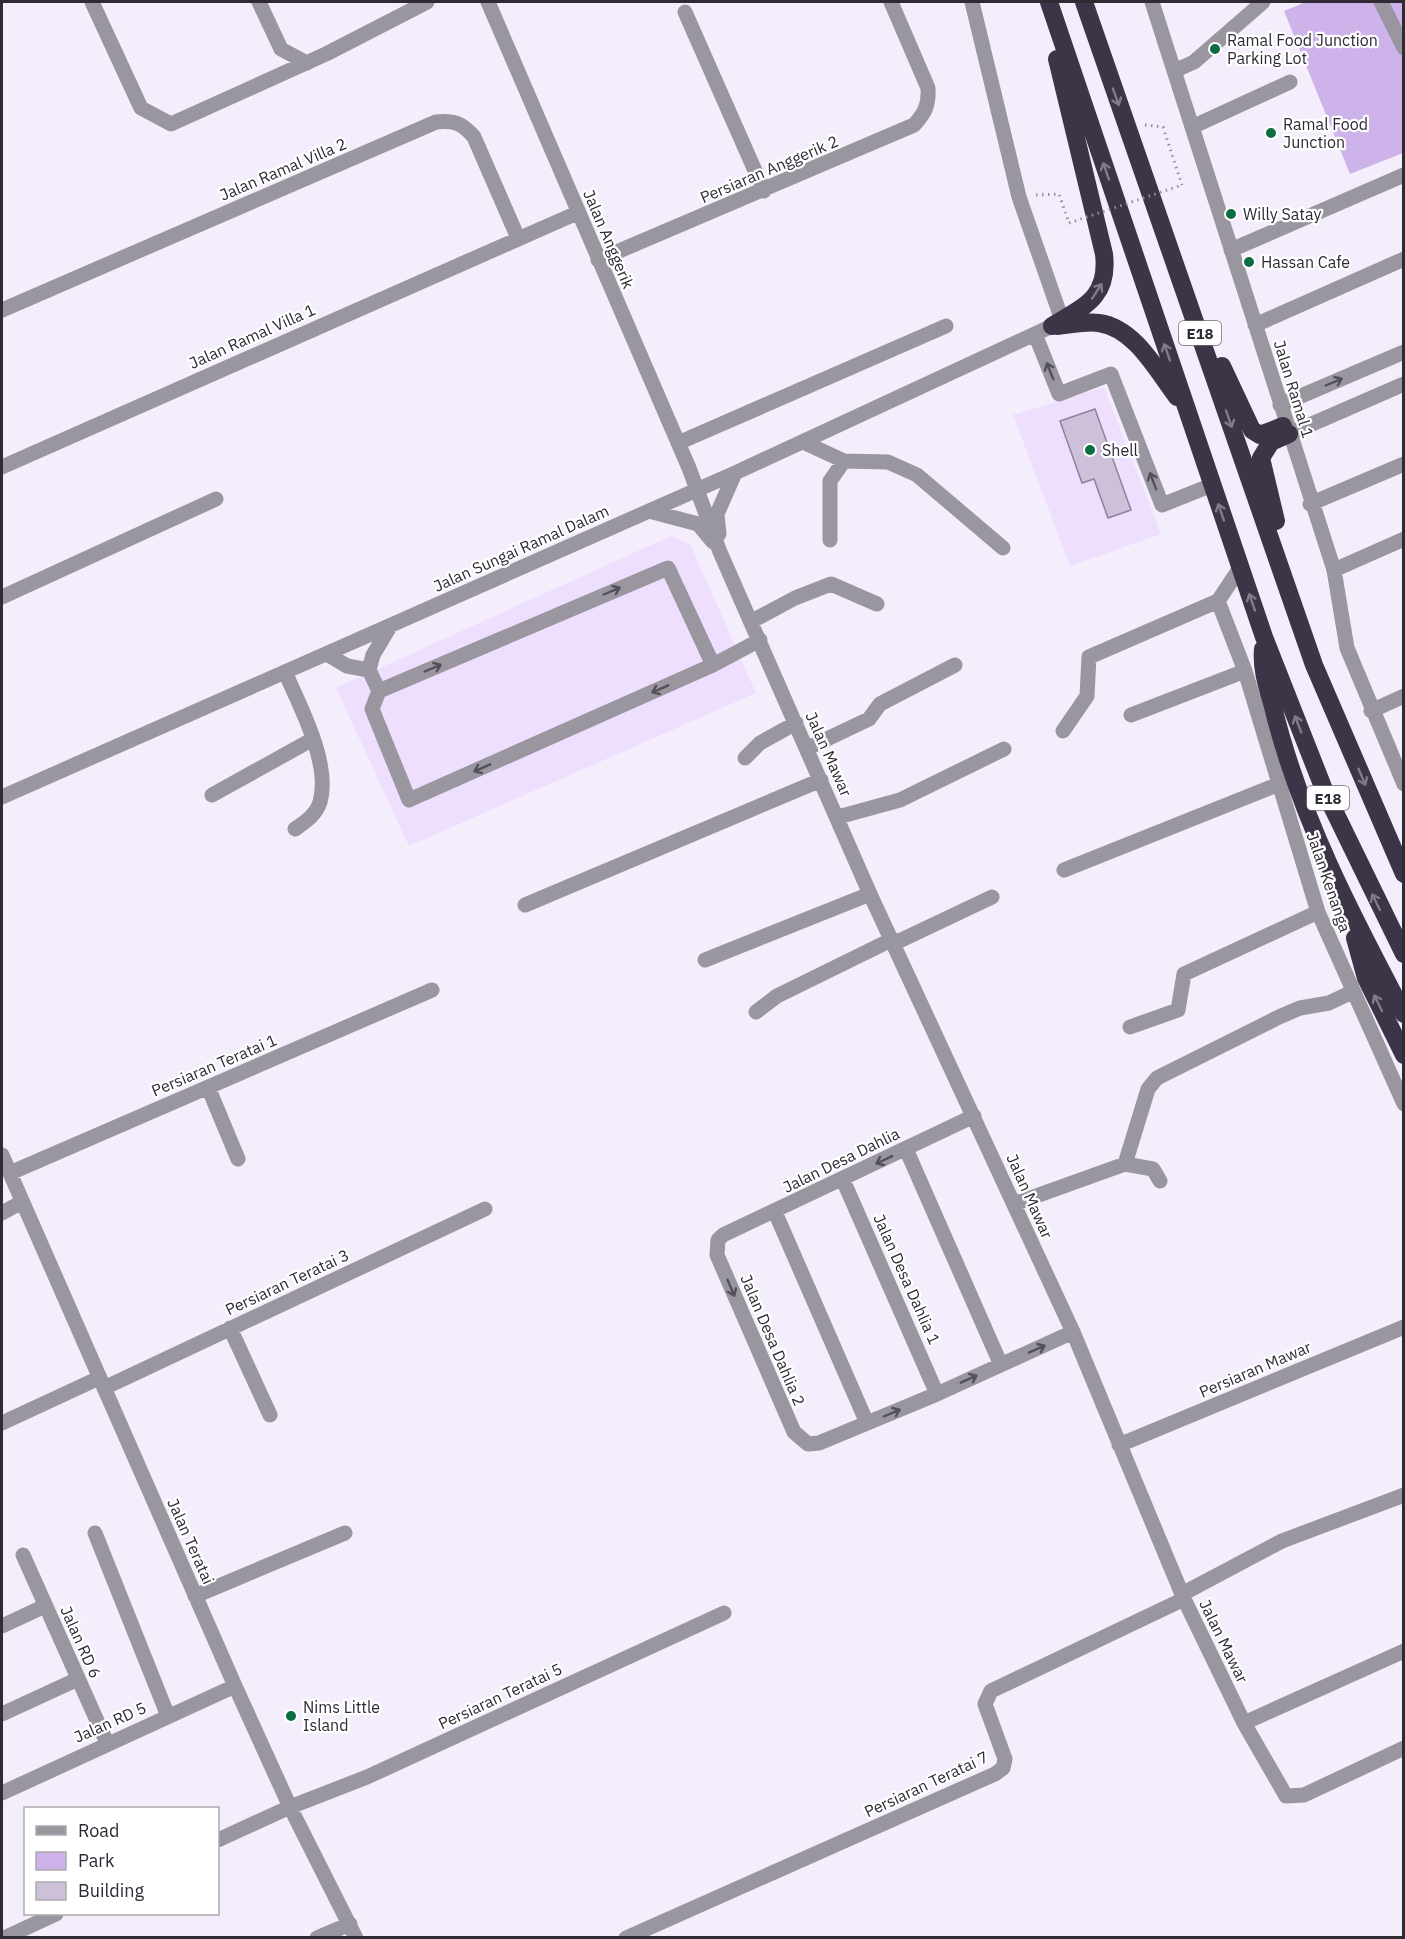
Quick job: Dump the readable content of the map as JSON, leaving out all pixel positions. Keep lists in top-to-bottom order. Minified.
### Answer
{"streets":{"highway":["E18"],"street":["Jalan Ramal Villa 2","Persiaran Anggerik 2","Jalan Anggerik","Jalan Ramal Villa 1","Jalan Ramal 1","Jalan Sungai Ramal Dalam","Jalan Mawar","Jalan Kenanga","Persiaran Teratai 1","Jalan Desa Dahlia","Jalan Desa Dahlia 1","Persiaran Teratai 3","Jalan Desa Dahlia 2","Persiaran Mawar","Jalan Teratai","Jalan RD 6","Persiaran Teratai 5","Jalan RD 5","Persiaran Teratai 7"]},"crossings":[["Jalan Ramal Villa 2","Jalan Ramal Villa 1"],["Persiaran Anggerik 2","Jalan Anggerik"],["Jalan Anggerik","Jalan Ramal Villa 1"],["Jalan Anggerik","Jalan Sungai Ramal Dalam"],["Jalan Anggerik","Jalan Mawar"],["Jalan Sungai Ramal Dalam","Jalan Mawar"],["Jalan Mawar","Jalan Desa Dahlia"],["Jalan Mawar","Persiaran Mawar"],["Jalan Mawar","Persiaran Teratai 7"],["Persiaran Teratai 1","Jalan Teratai"],["Jalan Desa Dahlia","Jalan Desa Dahlia 1"],["Jalan Desa Dahlia","Jalan Desa Dahlia 2"],["Persiaran Teratai 3","Jalan Teratai"],["Jalan Teratai","Persiaran Teratai 5"],["Jalan Teratai","Jalan RD 5"],["Jalan RD 6","Jalan RD 5"]],"places":["Ramal Food Junction Parking Lot","Ramal Food Junction","Willy Satay","Hassan Cafe","Shell","Nims Little Island"],"legend":["Road","Park","Building"]}
